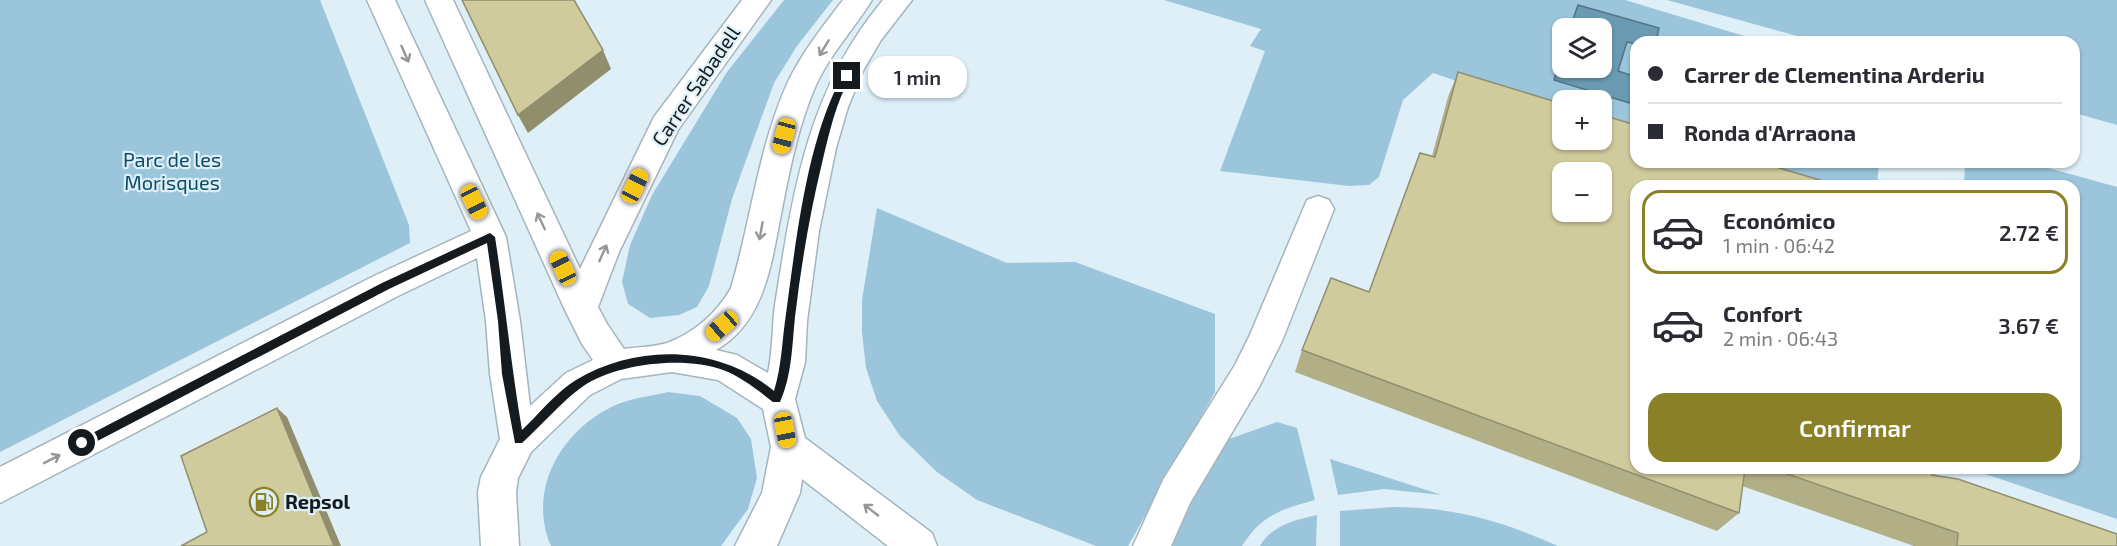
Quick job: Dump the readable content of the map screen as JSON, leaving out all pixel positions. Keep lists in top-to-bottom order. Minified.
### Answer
{"streets":{"street":["Carrer Sabadell"]},"parks":["Parc de les Morisques"],"places":{"fuel station":["Repsol"]},"page":{"map_buttons":["+","−"],"banner":["Carrer de Clementina Arderiu","Ronda d'Arraona"],"bubble":"1 min","list":[{"name":"Económico","note":"1 min · 06:42","value":"2.72 €"},{"name":"Confort","note":"2 min · 06:43","value":"3.67 €"}],"buttons":"Confirmar"}}
